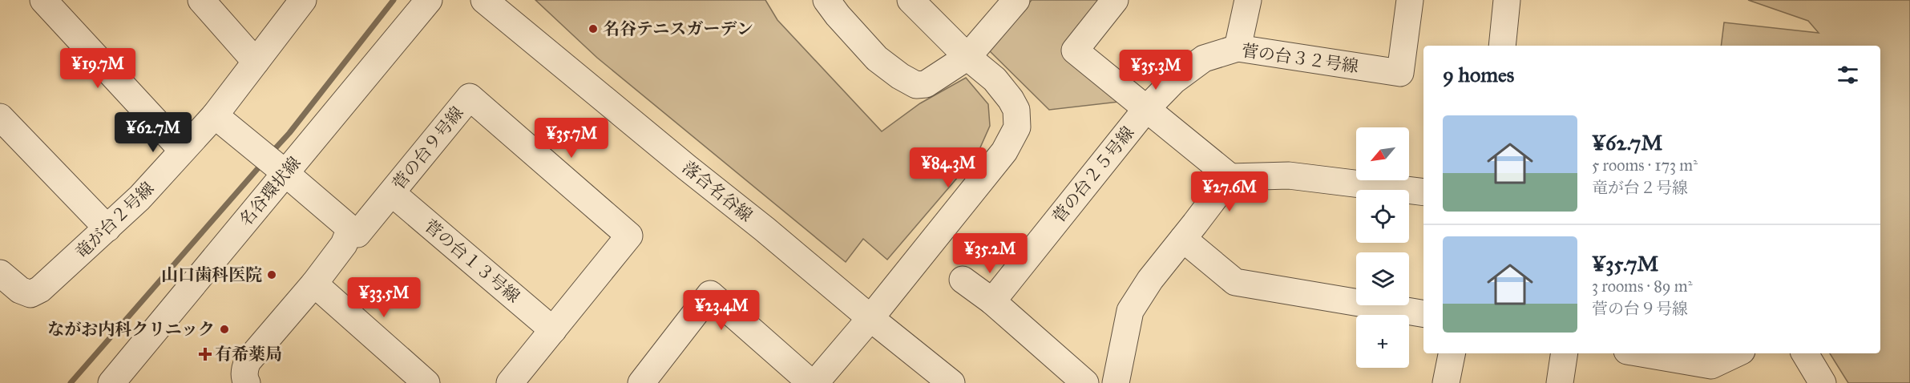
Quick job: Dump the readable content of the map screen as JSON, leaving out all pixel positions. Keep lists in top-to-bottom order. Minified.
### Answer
{"streets":{"street":["菅の台３２号線","菅の台９号線","菅の台２５号線","名谷環状線","落合名谷線","竜が台２号線","菅の台１３号線"]},"crossings":[["菅の台３２号線","菅の台２５号線"],["菅の台９号線","菅の台１３号線"]],"places":{"other":["名谷テニスガーデン","山口歯科医院","ながお内科クリニック"],"health":["有希薬局"]},"north":"bottom left","page":{"heading":"9 homes","price":["¥19.7M","¥35.3M","¥62.7M","¥35.7M","¥84.3M","¥27.6M","¥35.2M","¥33.5M","¥23.4M"],"list":[{"name":"¥62.7M","note":"5 rooms · 173 m² · 竜が台２号線"},{"name":"¥35.7M","note":"3 rooms · 89 m² · 菅の台９号線"}],"map_buttons":"+"}}
